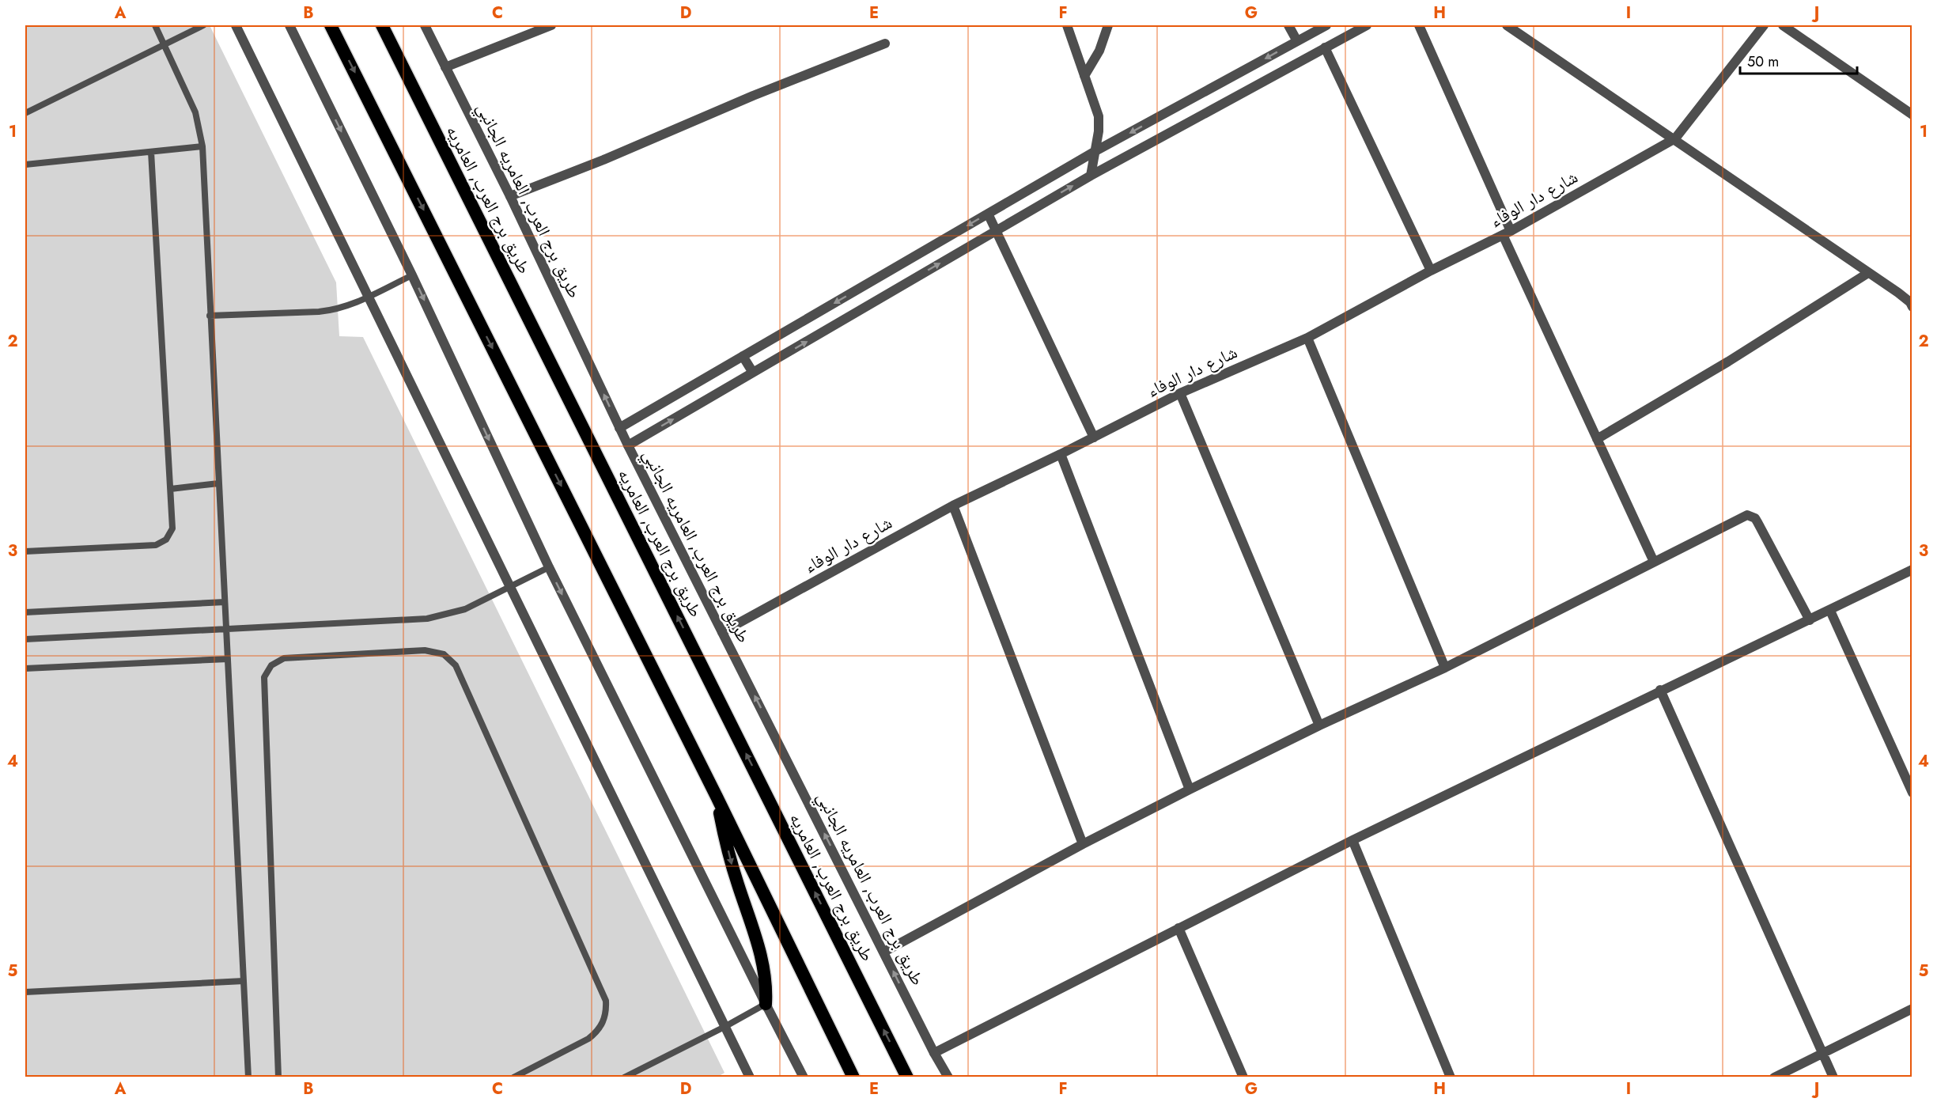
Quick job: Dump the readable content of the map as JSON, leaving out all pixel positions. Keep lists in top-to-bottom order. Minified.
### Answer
{"streets":{"highway":["طريق برج العرب, العامريه"],"street":["شارع دار الوفاء","طريق برج العرب, العامريه الجانبي"]},"crossings":[["شارع دار الوفاء","طريق برج العرب, العامريه الجانبي"]],"one_way":["طريق برج العرب, العامريه الجانبي"],"scale_bar":"50 m","grid":{"columns":["A","B","C","D","E","F","G","H","I","J"],"rows":["1","2","3","4","5"]}}
